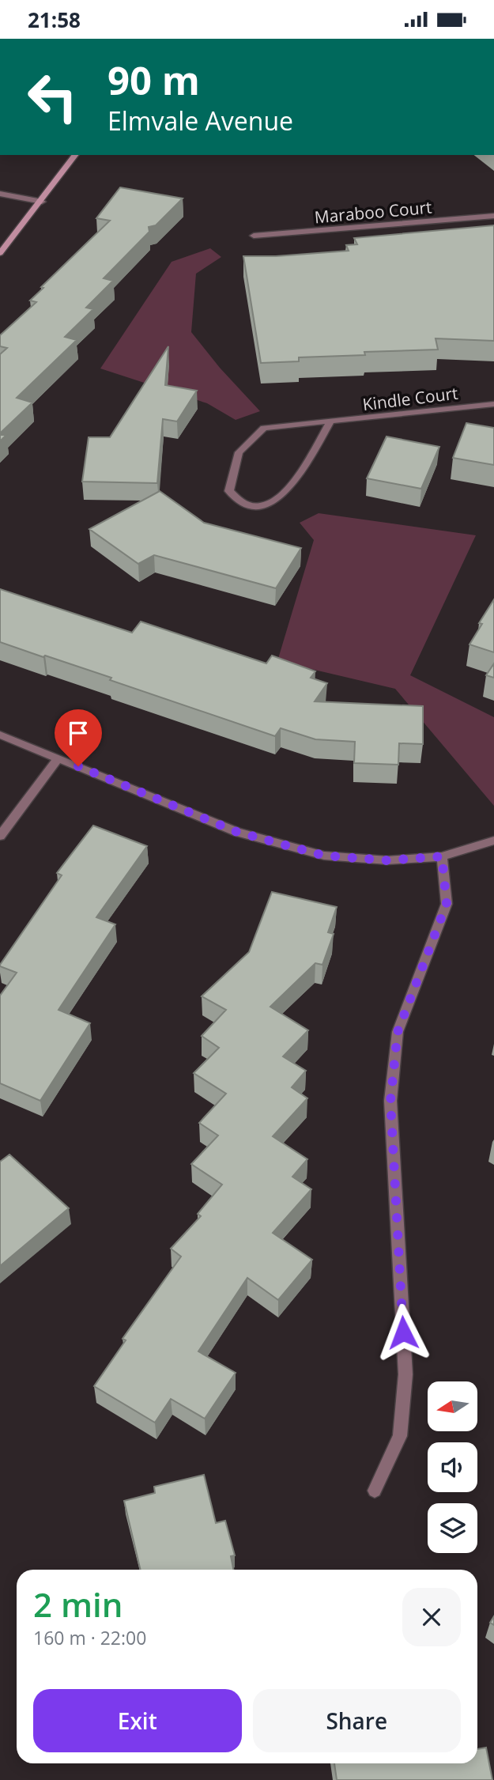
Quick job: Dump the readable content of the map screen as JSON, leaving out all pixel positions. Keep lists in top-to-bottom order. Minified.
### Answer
{"streets":{"street":["Maraboo Court","Kindle Court"]},"north":"left","page":{"status":"21:58","turn":["90 m","Elmvale Avenue"],"heading":["2 min","160 m · 22:00"],"buttons":["Exit","Share"]}}
